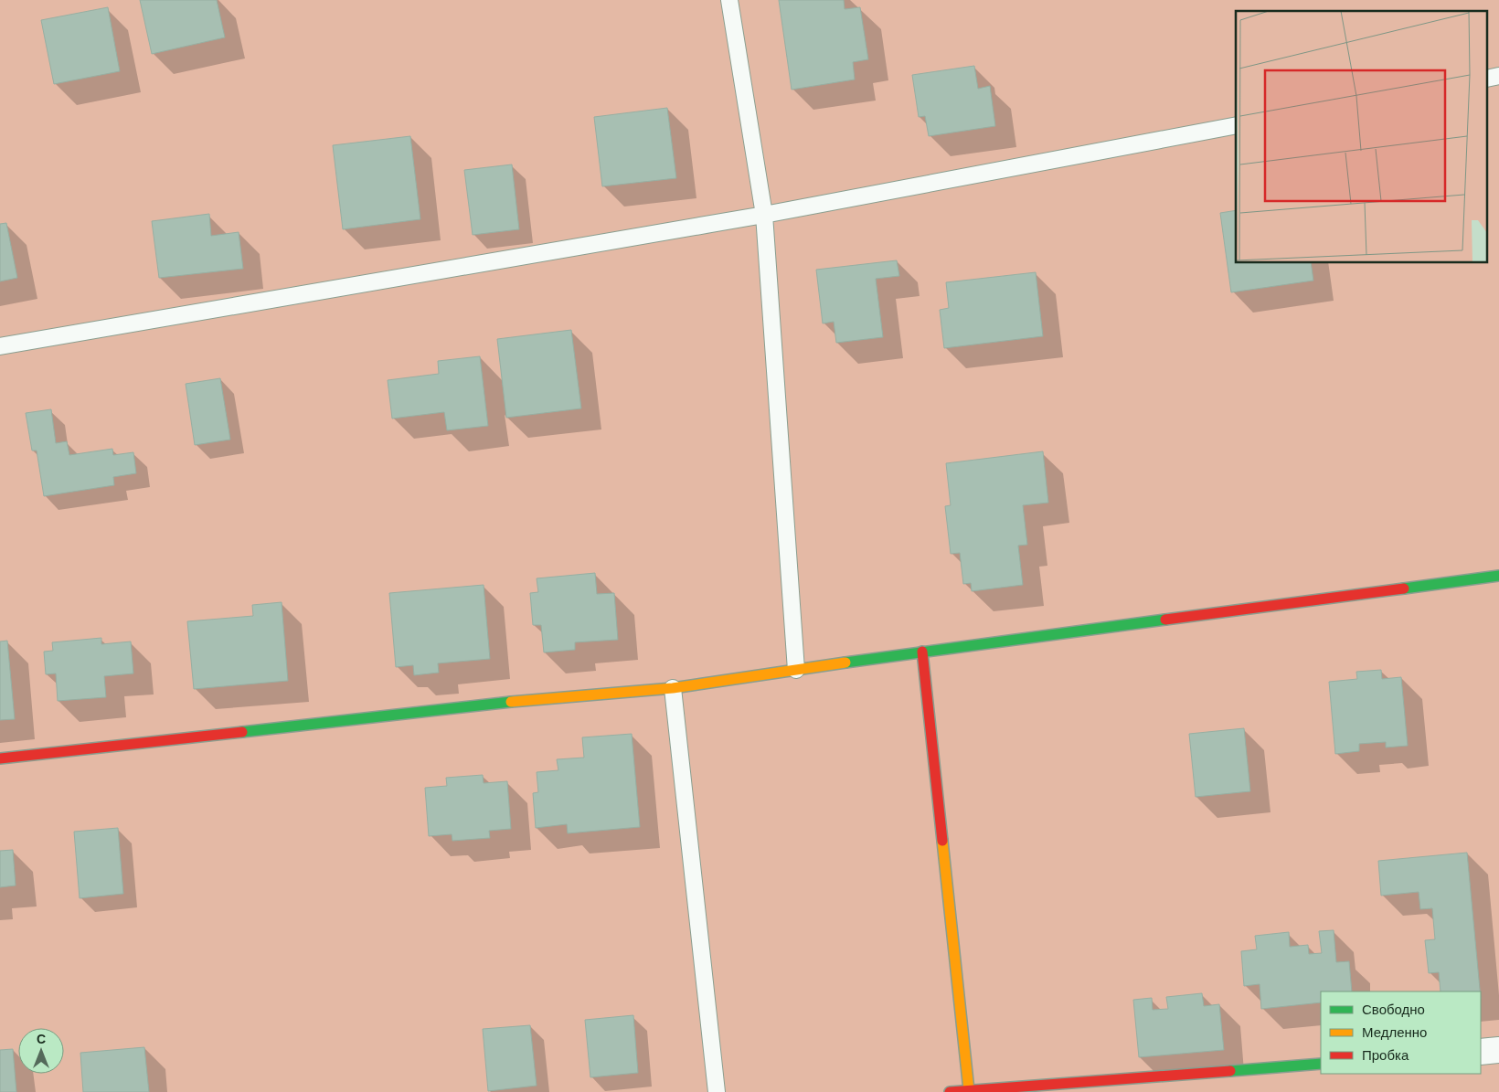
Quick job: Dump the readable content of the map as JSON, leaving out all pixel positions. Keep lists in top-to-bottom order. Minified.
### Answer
{"legend":["Свободно","Медленно","Пробка"],"north":"top"}
